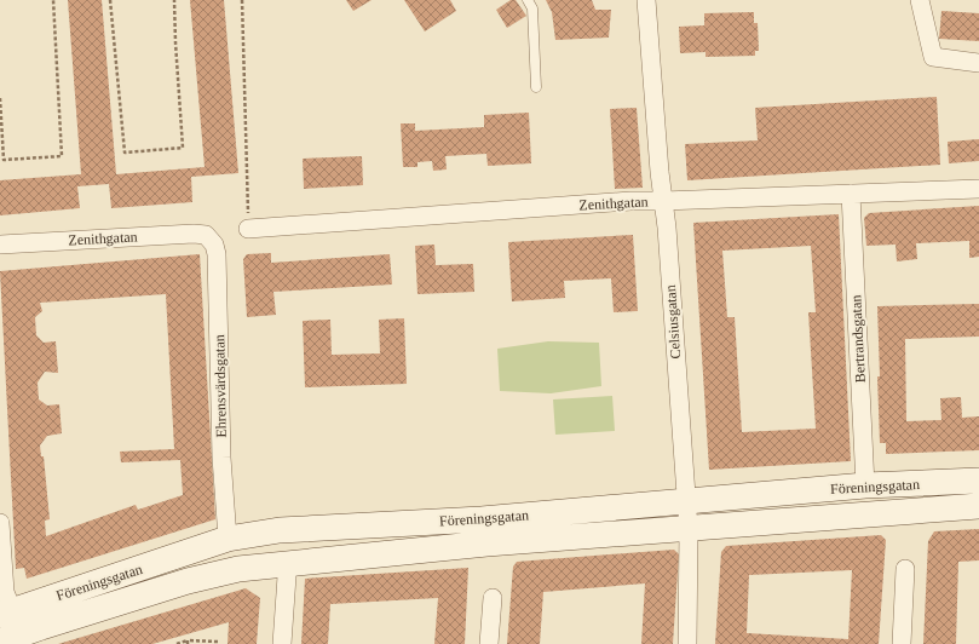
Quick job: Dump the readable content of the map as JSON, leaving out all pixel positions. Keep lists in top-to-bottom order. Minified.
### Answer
{"streets":{"street":["Zenithgatan","Celsiusgatan","Bertrandsgatan","Ehrensvärdsgatan","Föreningsgatan"]},"crossings":[["Zenithgatan","Celsiusgatan"],["Zenithgatan","Bertrandsgatan"],["Zenithgatan","Ehrensvärdsgatan"],["Celsiusgatan","Föreningsgatan"],["Bertrandsgatan","Föreningsgatan"],["Ehrensvärdsgatan","Föreningsgatan"]]}
